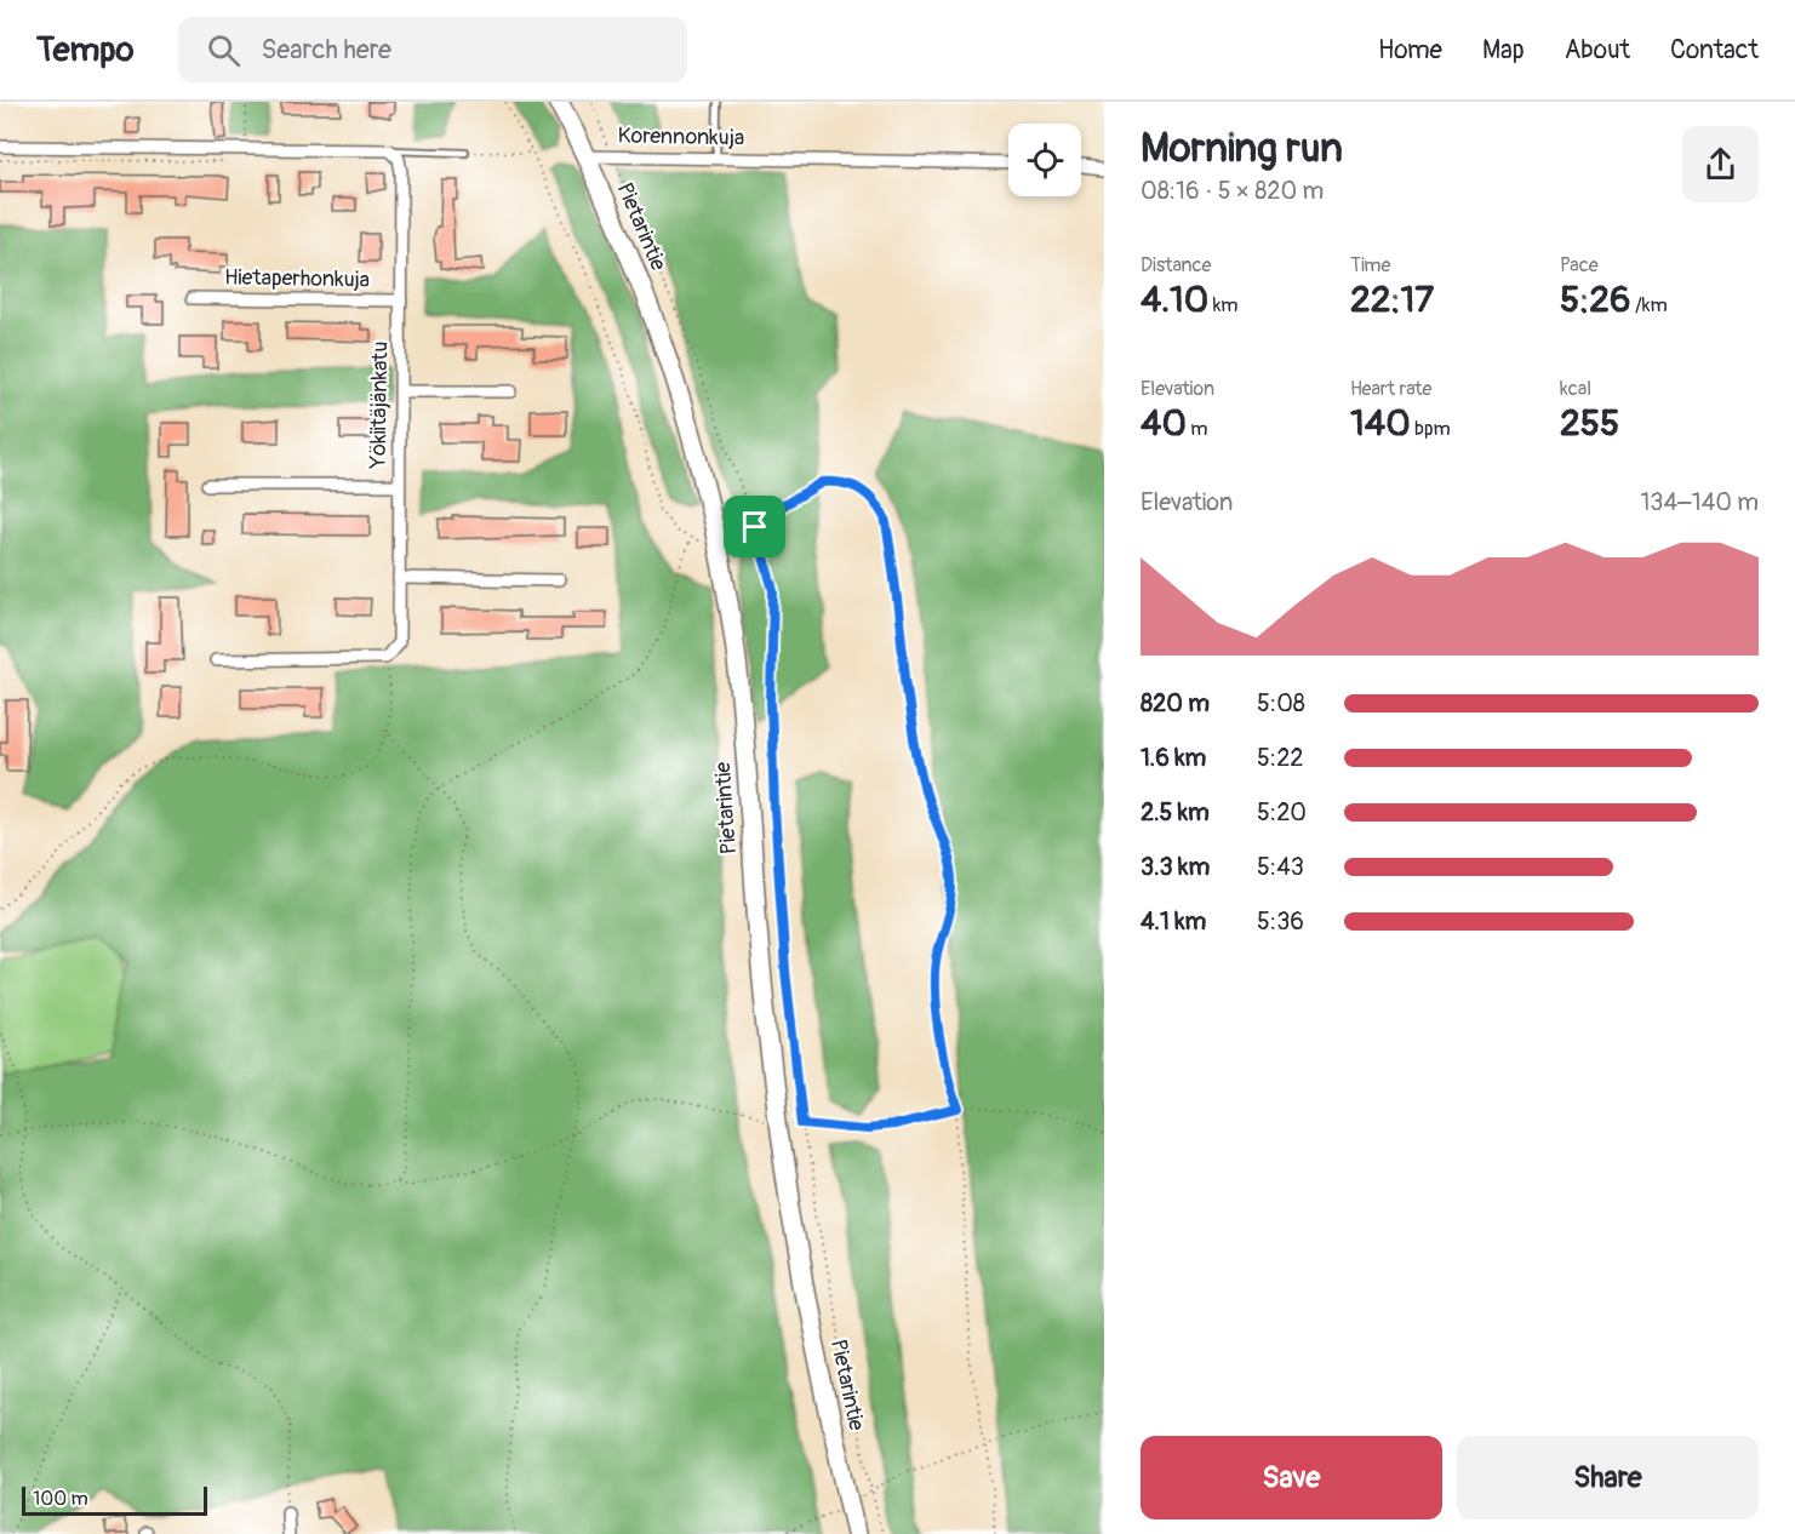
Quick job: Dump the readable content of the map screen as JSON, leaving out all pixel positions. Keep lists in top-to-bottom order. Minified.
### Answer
{"streets":{"main road":["Pietarintie"],"street":["Korennonkuja","Hietaperhonkuja","Yökiitäjänkatu"]},"crossings":[["Korennonkuja","Pietarintie"],["Hietaperhonkuja","Yökiitäjänkatu"]],"scale_bar":"100 m","page":{"header":"Tempo","search":"Search here","nav":["Home","Map","About","Contact"],"heading":["Morning run","08:16 · 5 × 820 m"],"stats":[["Distance","4.10 km"],["Time","22:17"],["Pace","5:26 /km"],["Elevation","40 m"],["Heart rate","140 bpm"],["kcal","255"]],"chart":["Elevation","134–140 m"],"list":[{"name":"820 m","note":"5:08"},{"name":"1.6 km","note":"5:22"},{"name":"2.5 km","note":"5:20"},{"name":"3.3 km","note":"5:43"},{"name":"4.1 km","note":"5:36"}],"buttons":["Save","Share"],"scale":"100 m"}}
